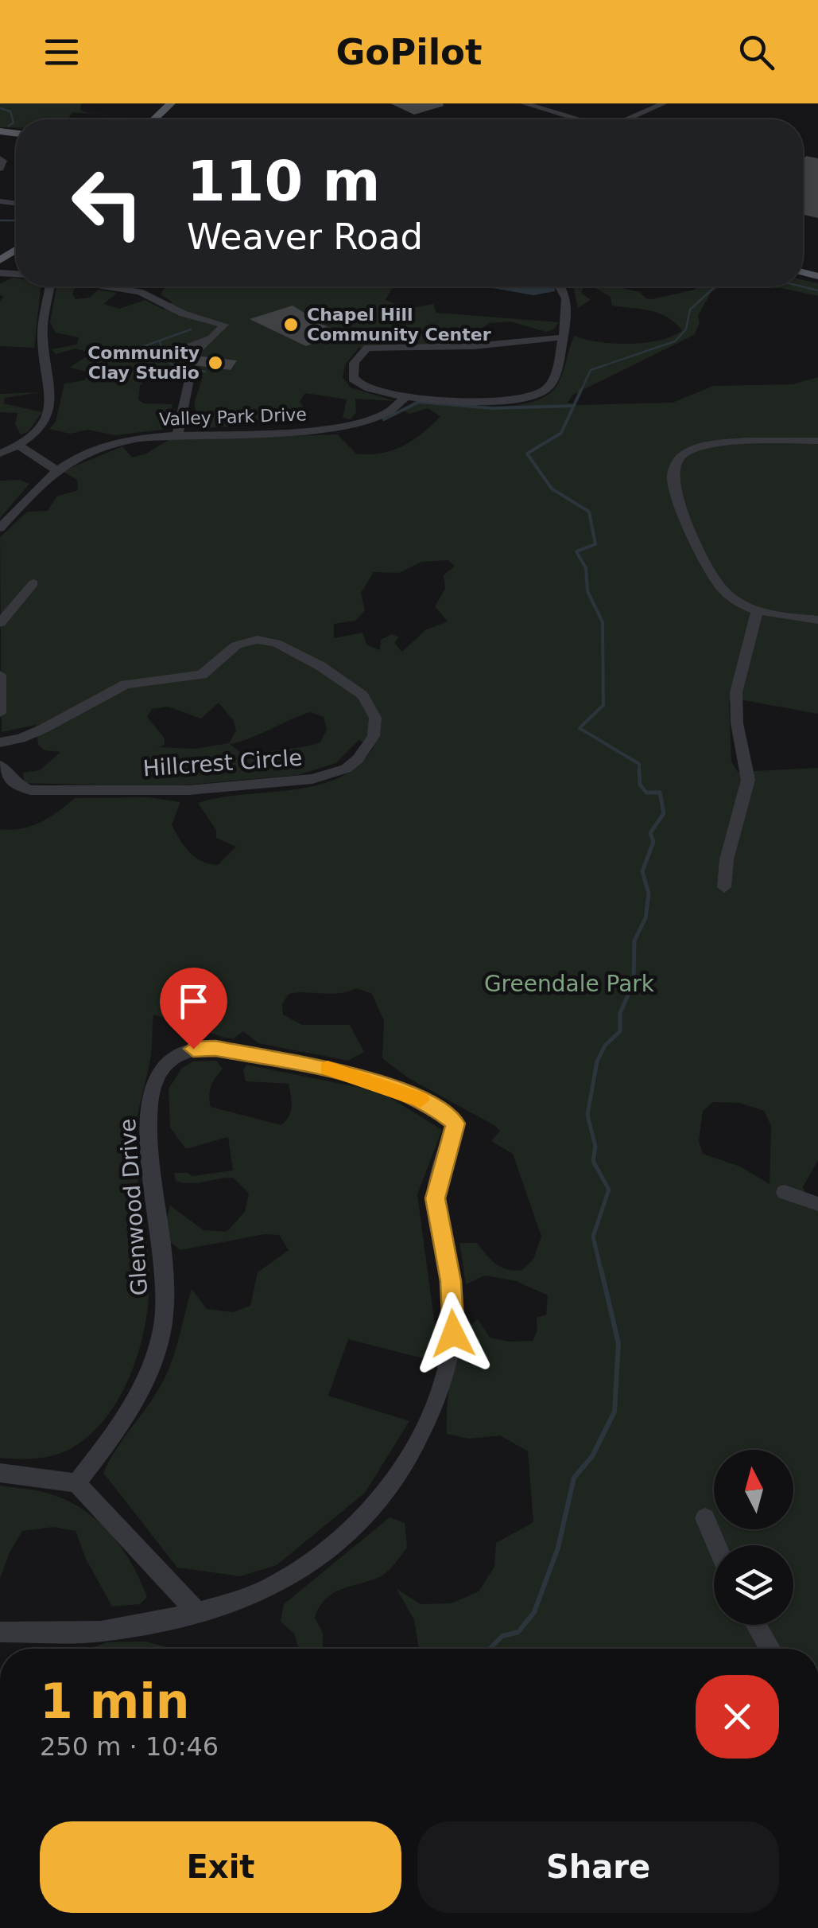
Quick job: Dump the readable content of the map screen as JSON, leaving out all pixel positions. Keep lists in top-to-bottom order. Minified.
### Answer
{"streets":{"street":["Valley Park Drive","Hillcrest Circle","Glenwood Drive"]},"parks":["Greendale Park"],"places":["Chapel Hill Community Center","Community Clay Studio"],"north":"top","page":{"header":"GoPilot","turn":["110 m","Weaver Road"],"heading":["1 min","250 m · 10:46"],"buttons":["Exit","Share"]}}
